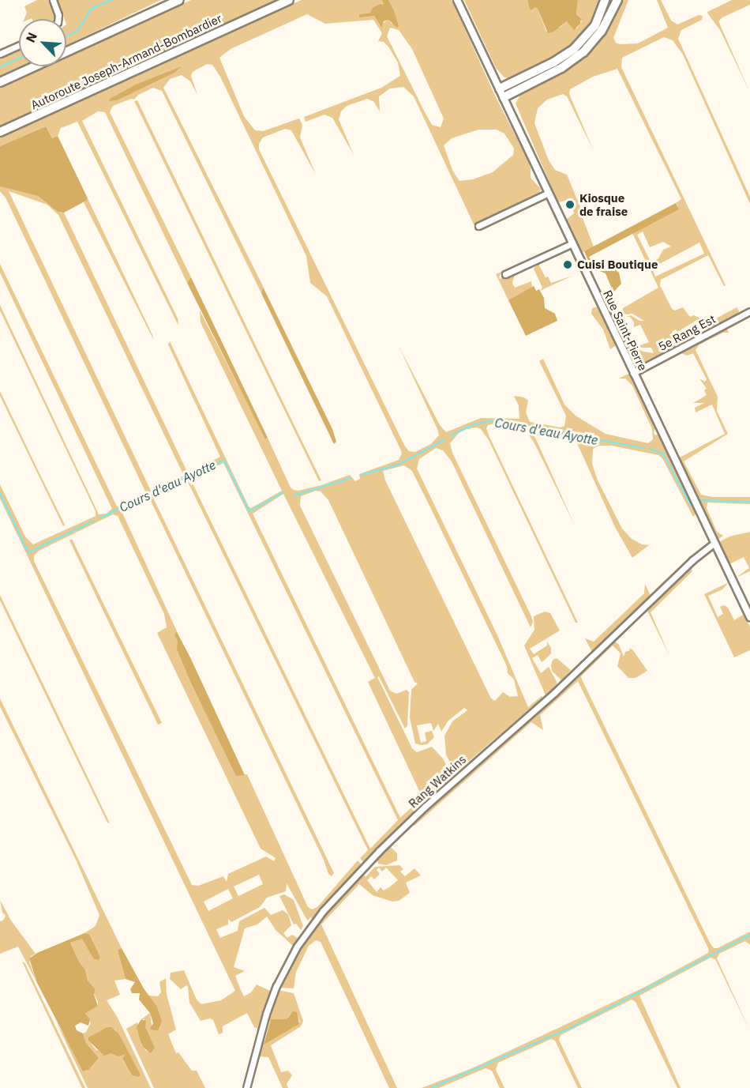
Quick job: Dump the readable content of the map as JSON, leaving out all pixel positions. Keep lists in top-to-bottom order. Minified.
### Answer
{"streets":{"highway":["Autoroute Joseph-Armand-Bombardier"],"main road":["Rue Saint-Pierre"],"street":["5e Rang Est","Rang Watkins"]},"crossings":[["Rue Saint-Pierre","5e Rang Est"],["Rue Saint-Pierre","Rang Watkins"]],"water":["Cours d'eau Ayotte"],"places":["Kiosque de fraise","Cuisi Boutique"],"north":"top left"}
